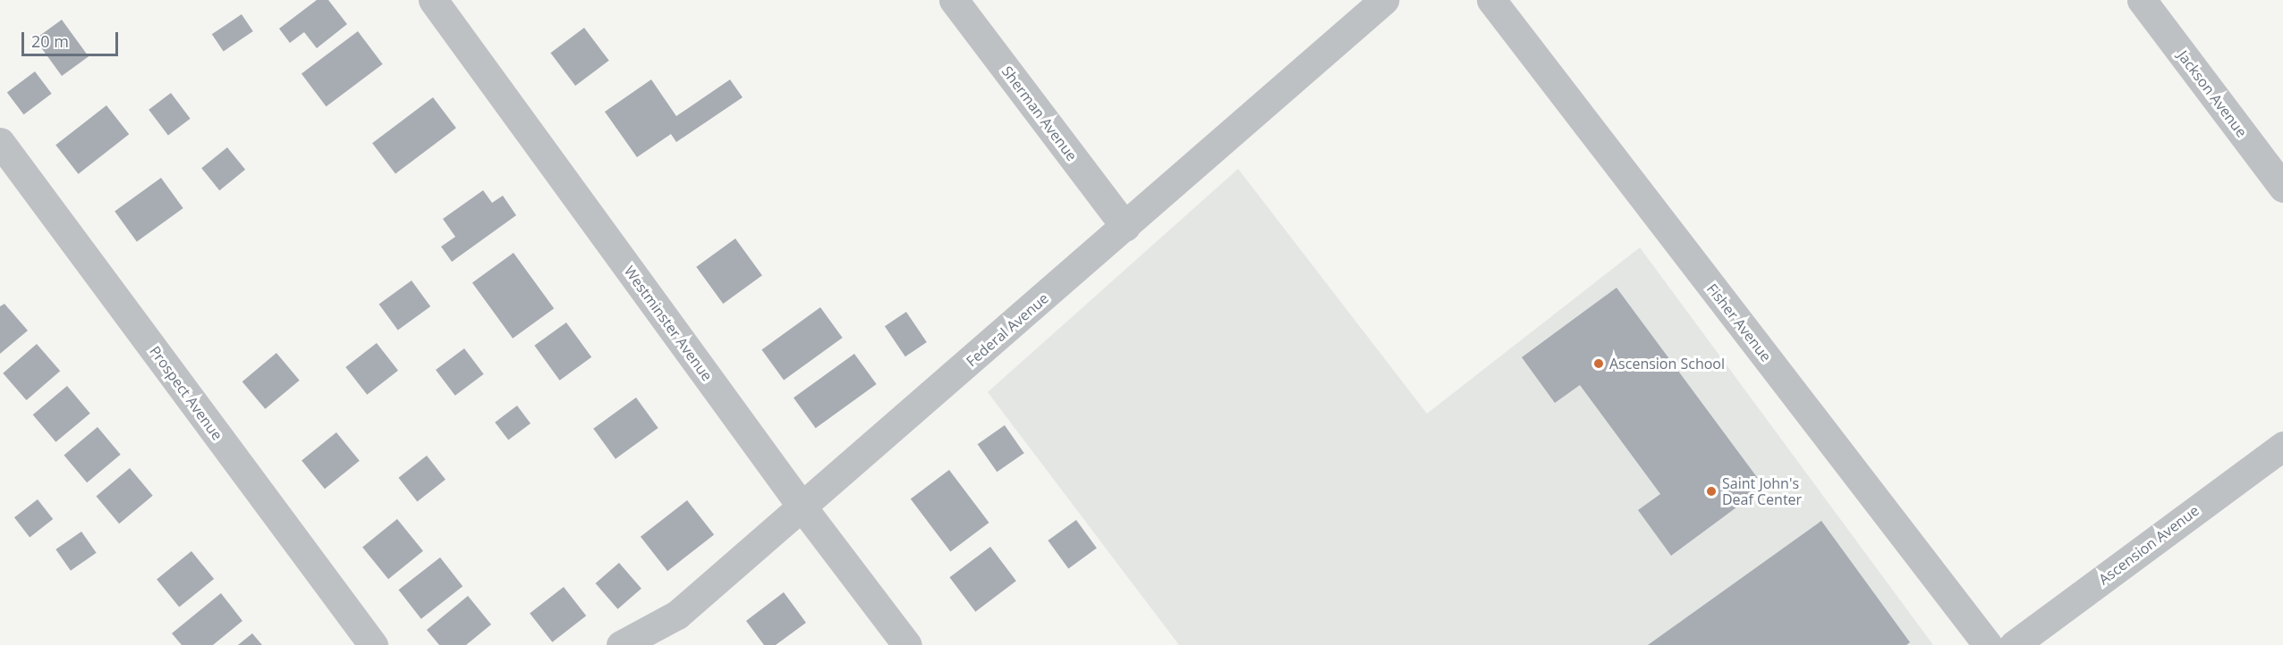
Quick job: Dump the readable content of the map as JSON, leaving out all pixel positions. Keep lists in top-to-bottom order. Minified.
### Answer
{"streets":{"street":["Jackson Avenue","Sherman Avenue","Fisher Avenue","Westminster Avenue","Federal Avenue","Prospect Avenue","Ascension Avenue"]},"crossings":[["Sherman Avenue","Federal Avenue"],["Westminster Avenue","Federal Avenue"]],"places":["Ascension School","Saint John's Deaf Center"],"scale_bar":"20 m"}
